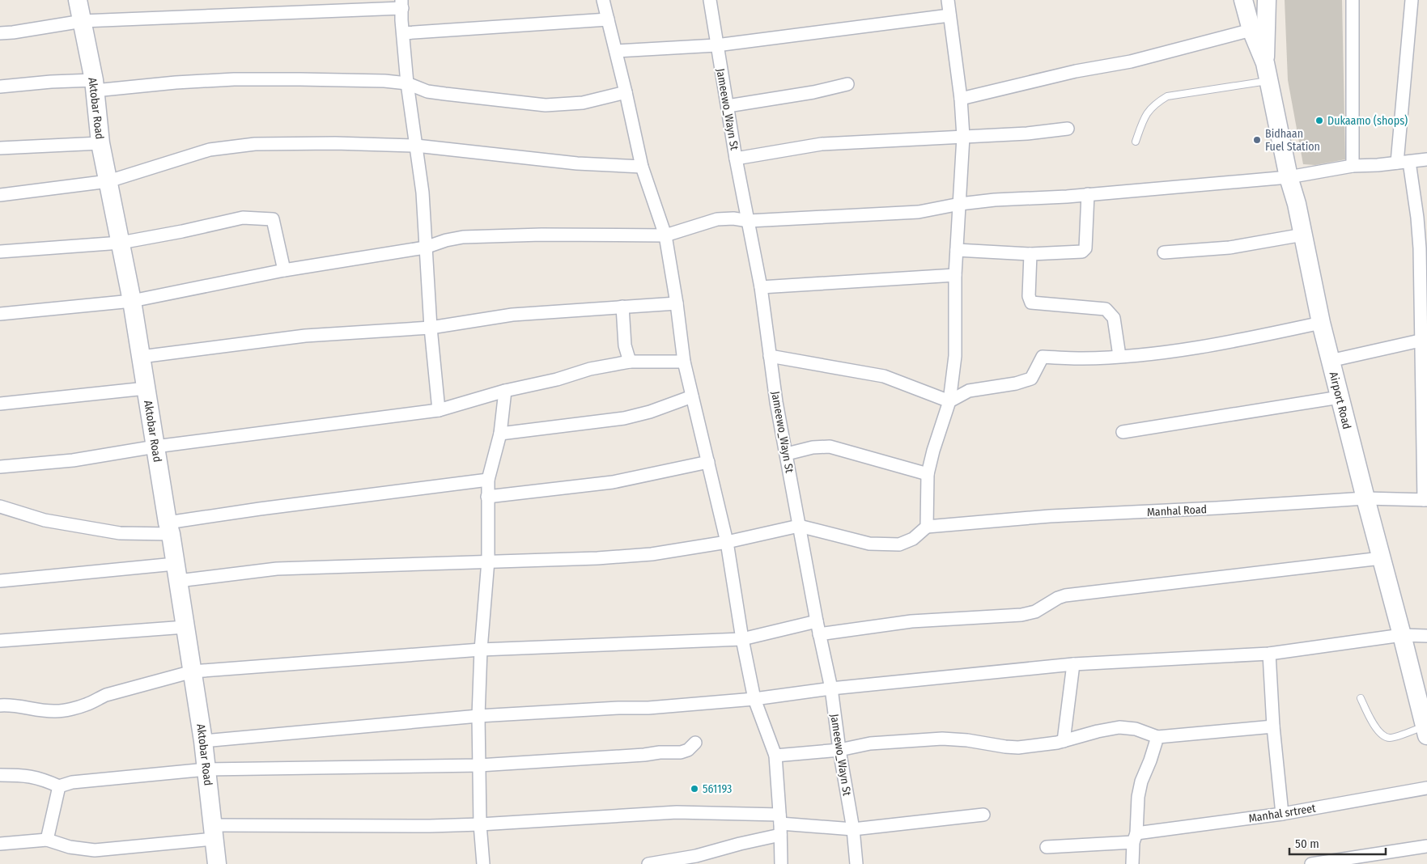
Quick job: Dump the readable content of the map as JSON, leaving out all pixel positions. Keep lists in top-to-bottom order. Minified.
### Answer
{"streets":{"street":["Aktobar Road","Jameewo_Wayn St","Airport Road","Manhal Road","Manhal srtreet"]},"crossings":[["Airport Road","Manhal Road"]],"places":["Dukaamo (shops)","Bidhaan Fuel Station","561193"],"scale_bar":"50 m"}
